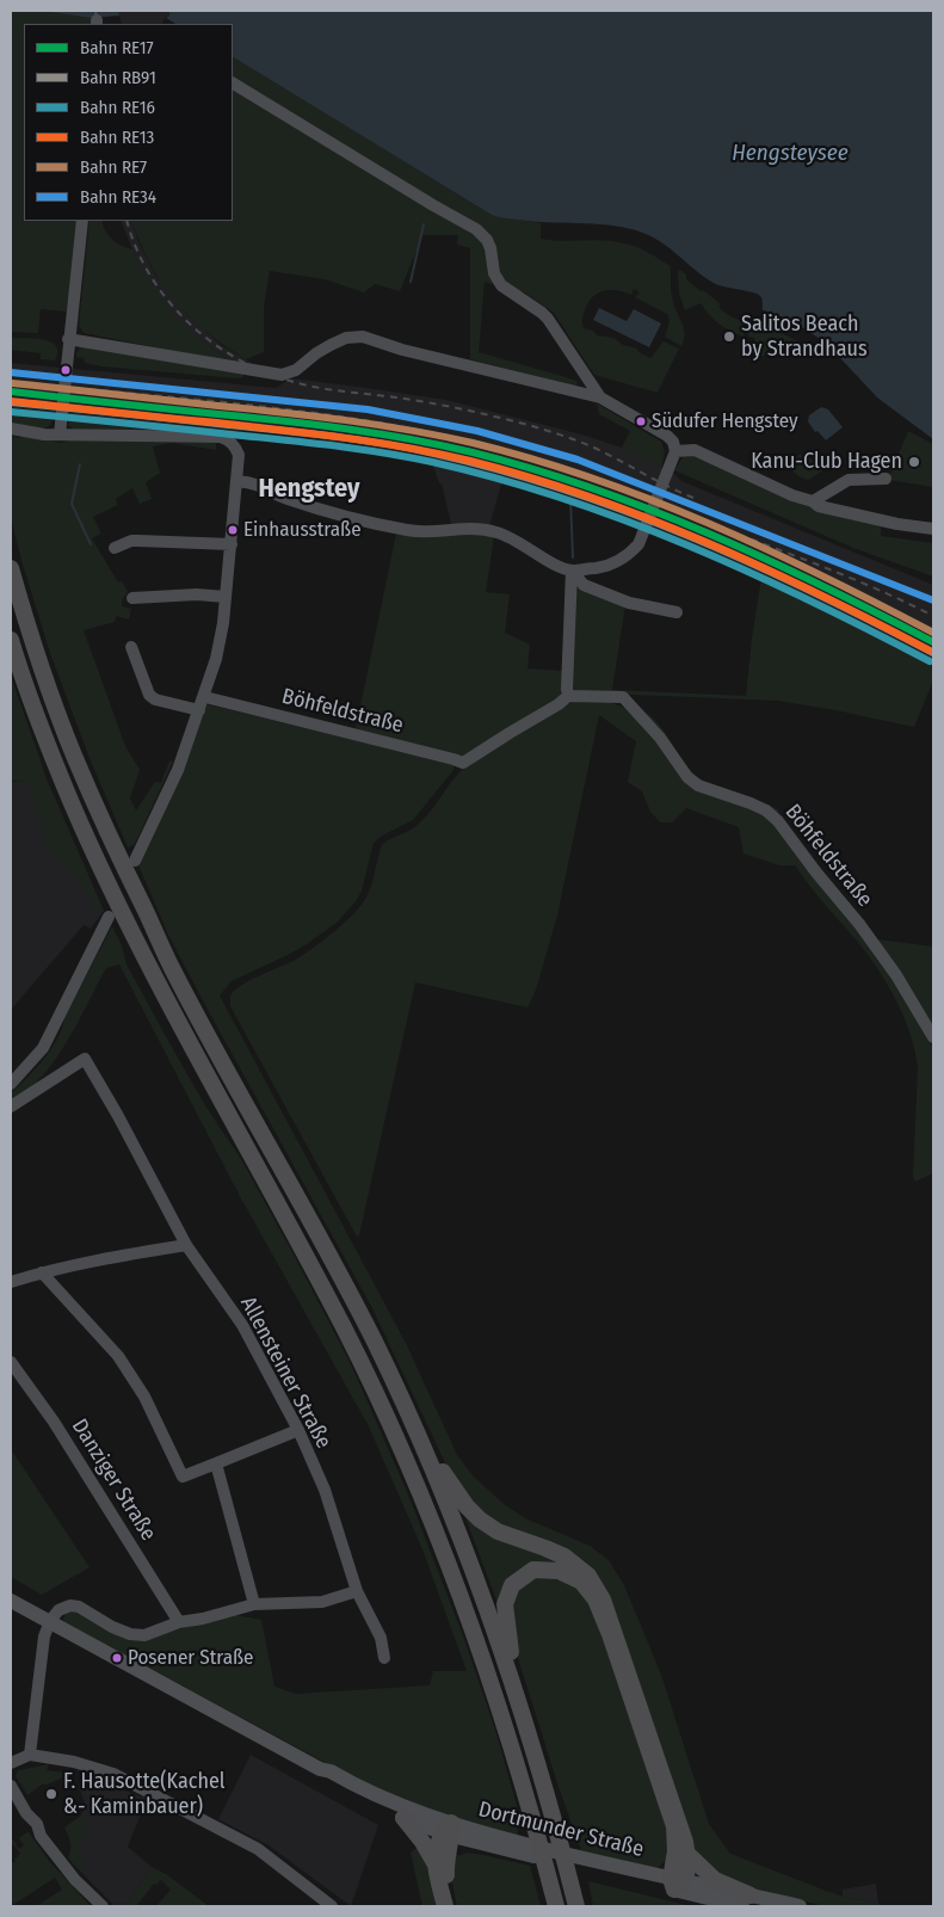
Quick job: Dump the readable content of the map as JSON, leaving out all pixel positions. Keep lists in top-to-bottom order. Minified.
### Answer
{"streets":{"main road":["Dortmunder Straße"],"street":["Böhfeldstraße","Allensteiner Straße","Danziger Straße"]},"districts":["Hengstey"],"water":["Hengsteysee"],"places":["Salitos Beach by Strandhaus","Südufer Hengstey","Kanu-Club Hagen","Einhausstraße","Posener Straße","F. Hausotte(Kachel &- Kaminbauer)"],"lines":["rail line RE34","rail line RE7","rail line RE17","rail line RE13","rail line RB91","rail line RE16"],"legend":["Bahn RE17","Bahn RB91","Bahn RE16","Bahn RE13","Bahn RE7","Bahn RE34"]}
